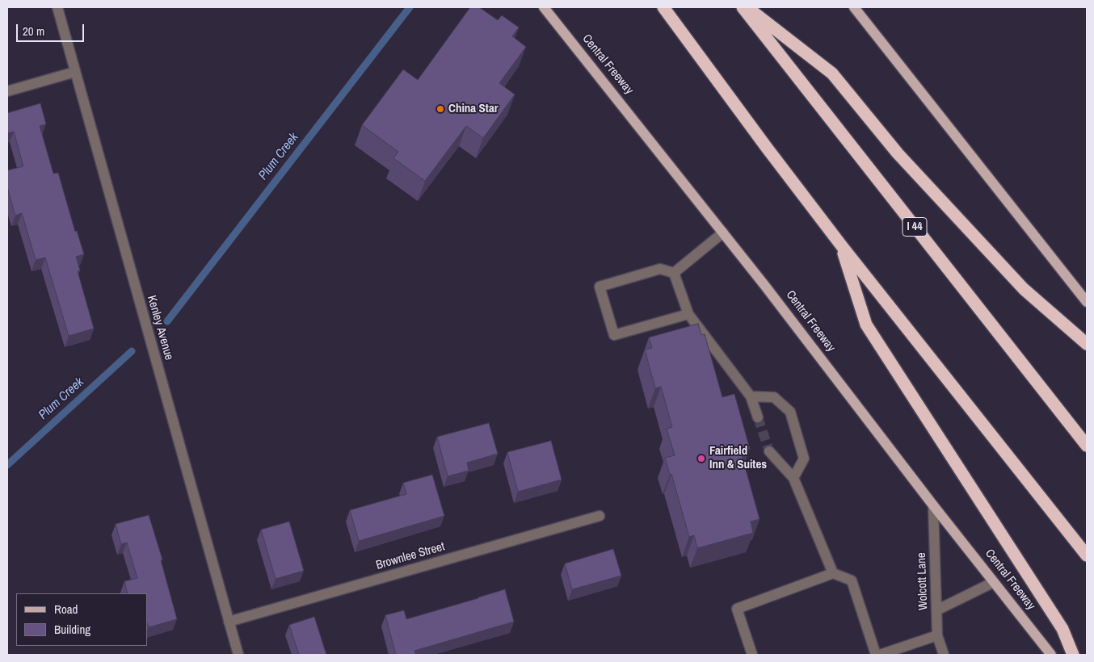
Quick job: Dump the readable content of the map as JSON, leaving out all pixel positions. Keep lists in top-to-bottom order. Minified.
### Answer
{"streets":{"highway":["I 44"],"main road":["Central Freeway"],"street":["Kenley Avenue","Brownlee Street","Wolcott Lane"]},"crossings":[["Central Freeway","Wolcott Lane"],["Kenley Avenue","Brownlee Street"]],"water":["Plum Creek"],"places":["China Star","Fairfield Inn & Suites"],"legend":["Road","Building"],"scale_bar":"20 m"}
